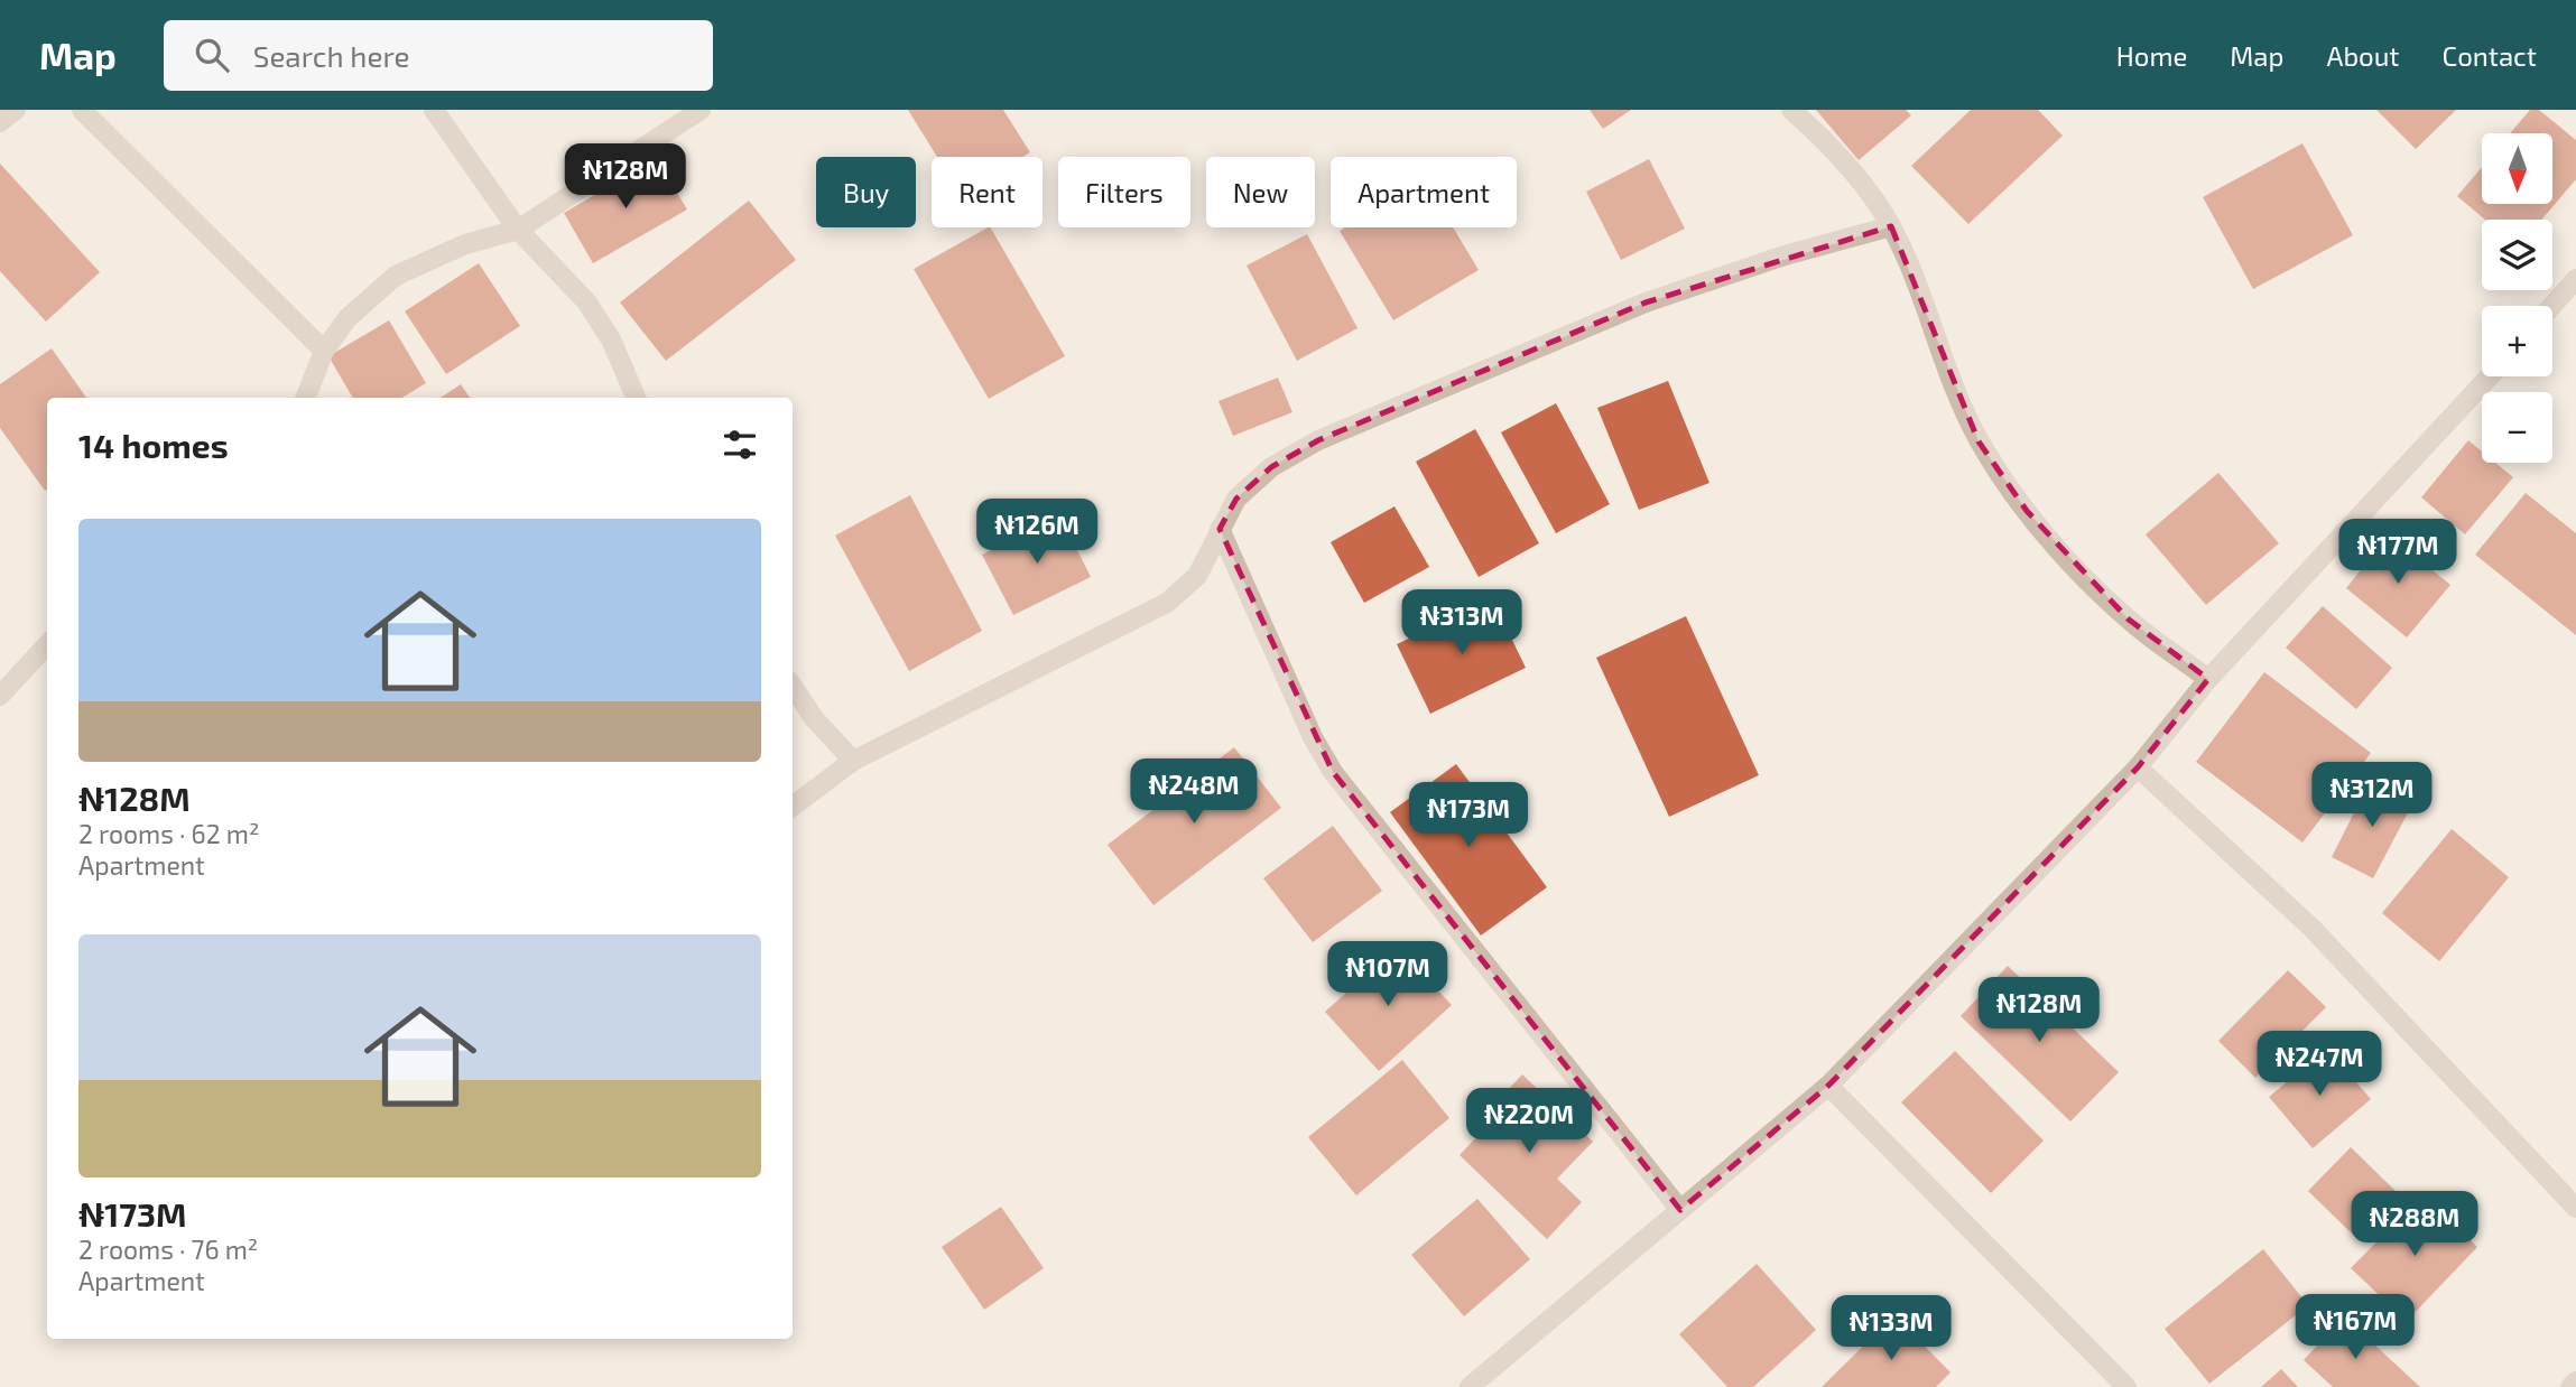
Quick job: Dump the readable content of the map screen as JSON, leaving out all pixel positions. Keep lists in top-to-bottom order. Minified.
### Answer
{"north":"bottom","page":{"header":"Map","search":"Search here","nav":["Home","Map","About","Contact"],"map_buttons":["+","−"],"price":["₦128M","₦126M","₦177M","₦313M","₦248M","₦312M","₦173M","₦107M","₦128M","₦247M","₦220M","₦288M","₦167M","₦133M"],"chip":["Buy","Rent","Filters","New","Apartment"],"heading":"14 homes","list":[{"name":"₦128M","note":"2 rooms · 62 m² · Apartment"},{"name":"₦173M","note":"2 rooms · 76 m² · Apartment"}]}}
